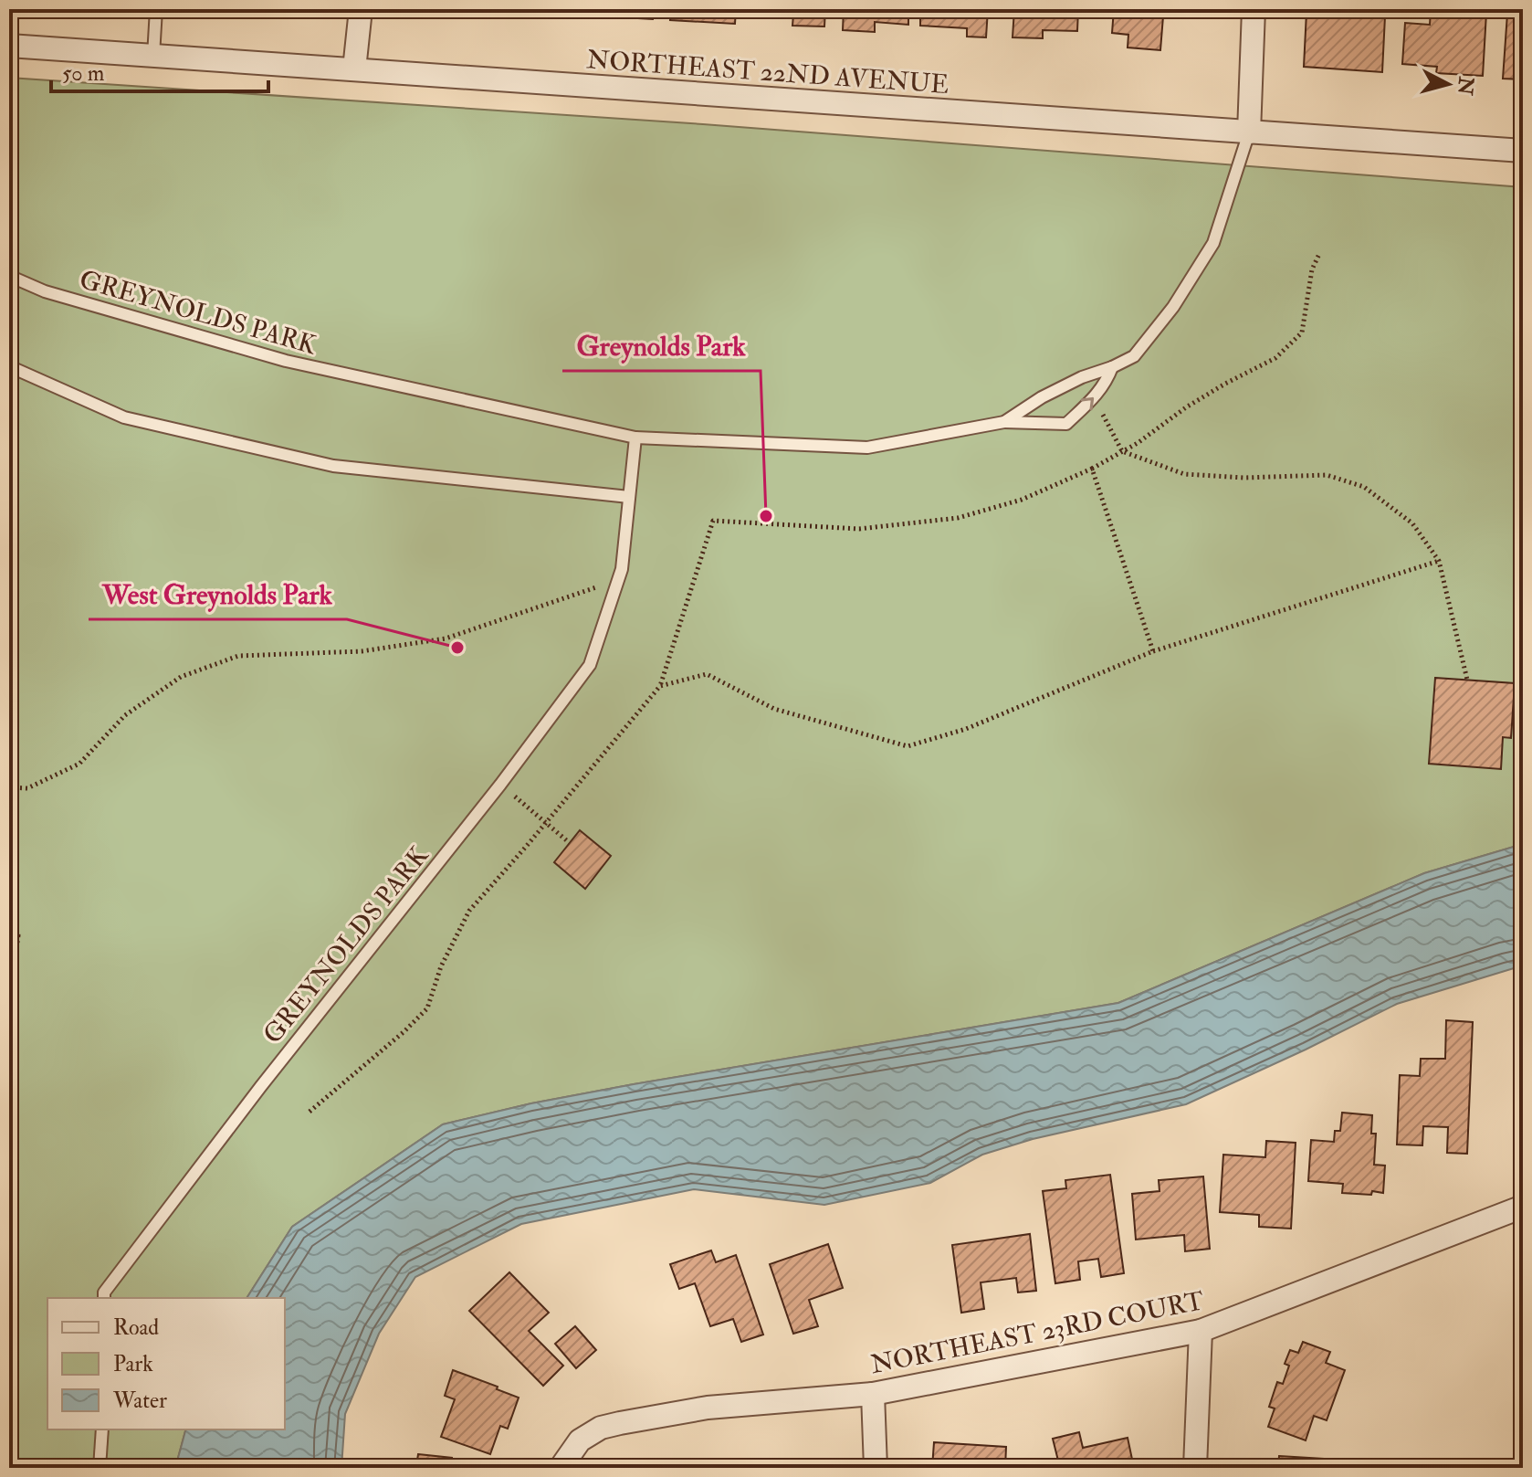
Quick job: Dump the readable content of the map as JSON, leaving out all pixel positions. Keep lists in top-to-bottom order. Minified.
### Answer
{"streets":{"street":["NORTHEAST 22ND AVENUE","NORTHEAST 23RD COURT"],"lane":["GREYNOLDS PARK"]},"crossings":[["NORTHEAST 22ND AVENUE","GREYNOLDS PARK"]],"places":["Greynolds Park","West Greynolds Park"],"legend":["Road","Park","Water"],"scale_bar":"50 m","north":"right"}
